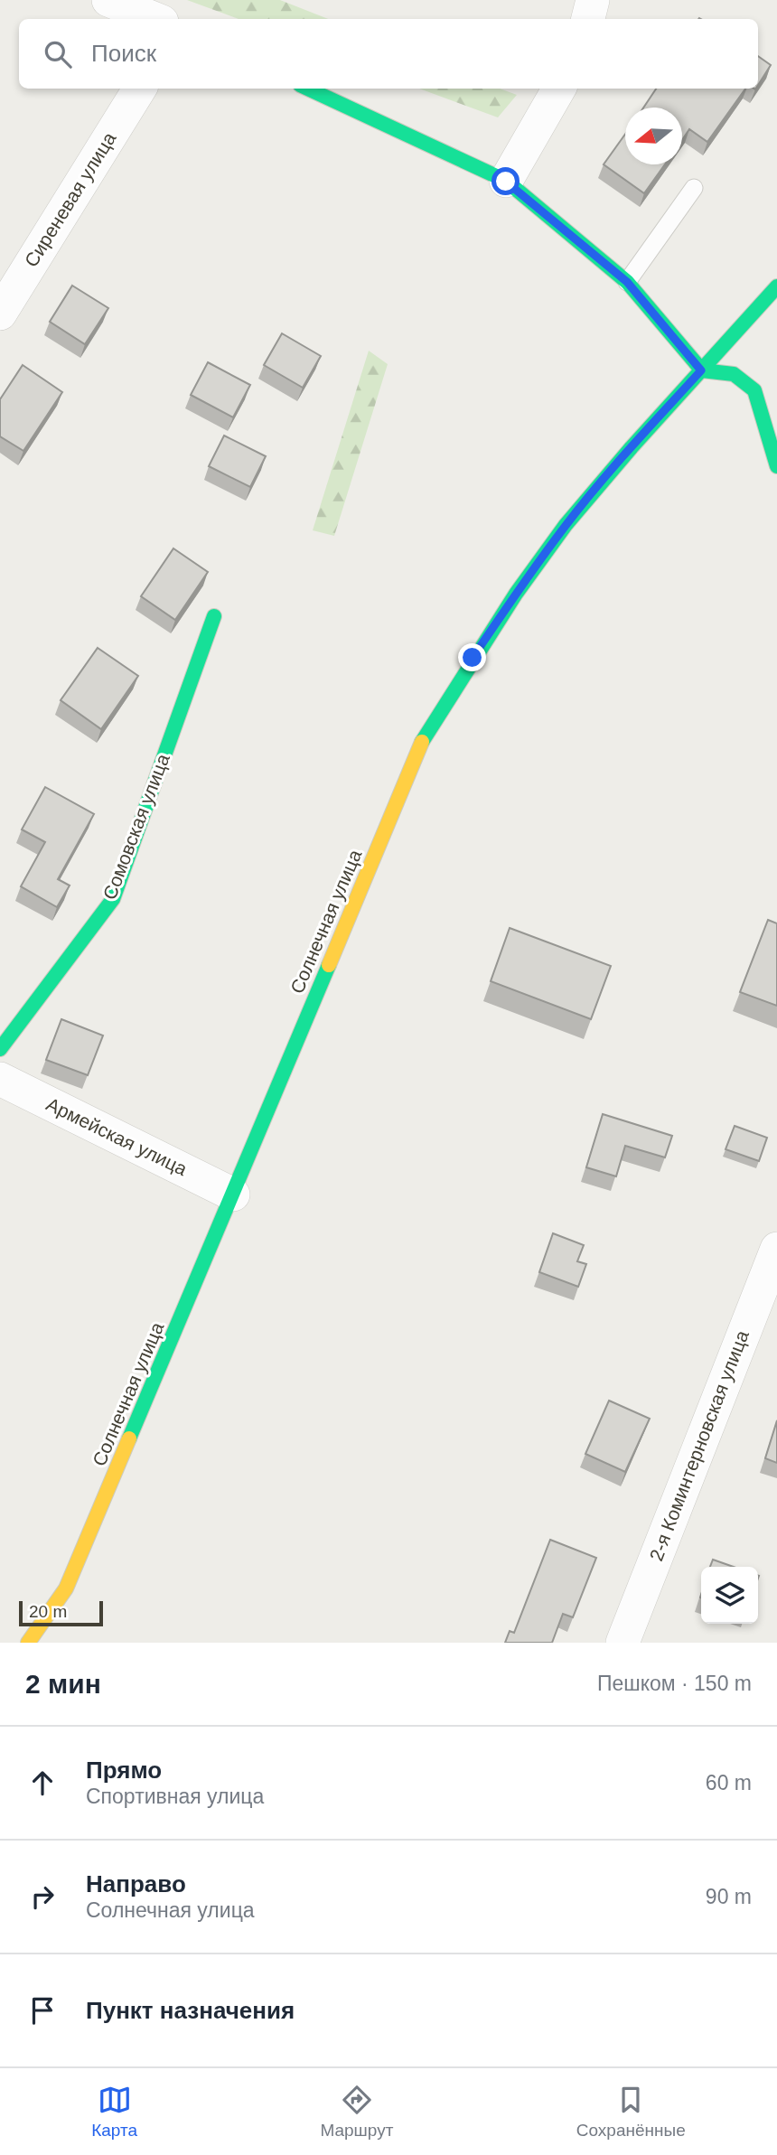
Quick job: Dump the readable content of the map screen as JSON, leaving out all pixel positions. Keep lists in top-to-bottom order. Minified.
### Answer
{"streets":{"street":["Сиреневая улица","Сомовская улица","Солнечная улица","Армейская улица","2-я Коминтерновская улица"]},"crossings":[["Солнечная улица","Армейская улица"]],"scale_bar":"20 m","north":"left","page":{"search":"Поиск","scale":"20 m","heading":["2 мин","Пешком · 150 m"],"list":[["Прямо","Спортивная улица","60 m"],["Направо","Солнечная улица","90 m"],"Пункт назначения"],"nav":["Карта","Маршрут","Сохранённые"]}}
